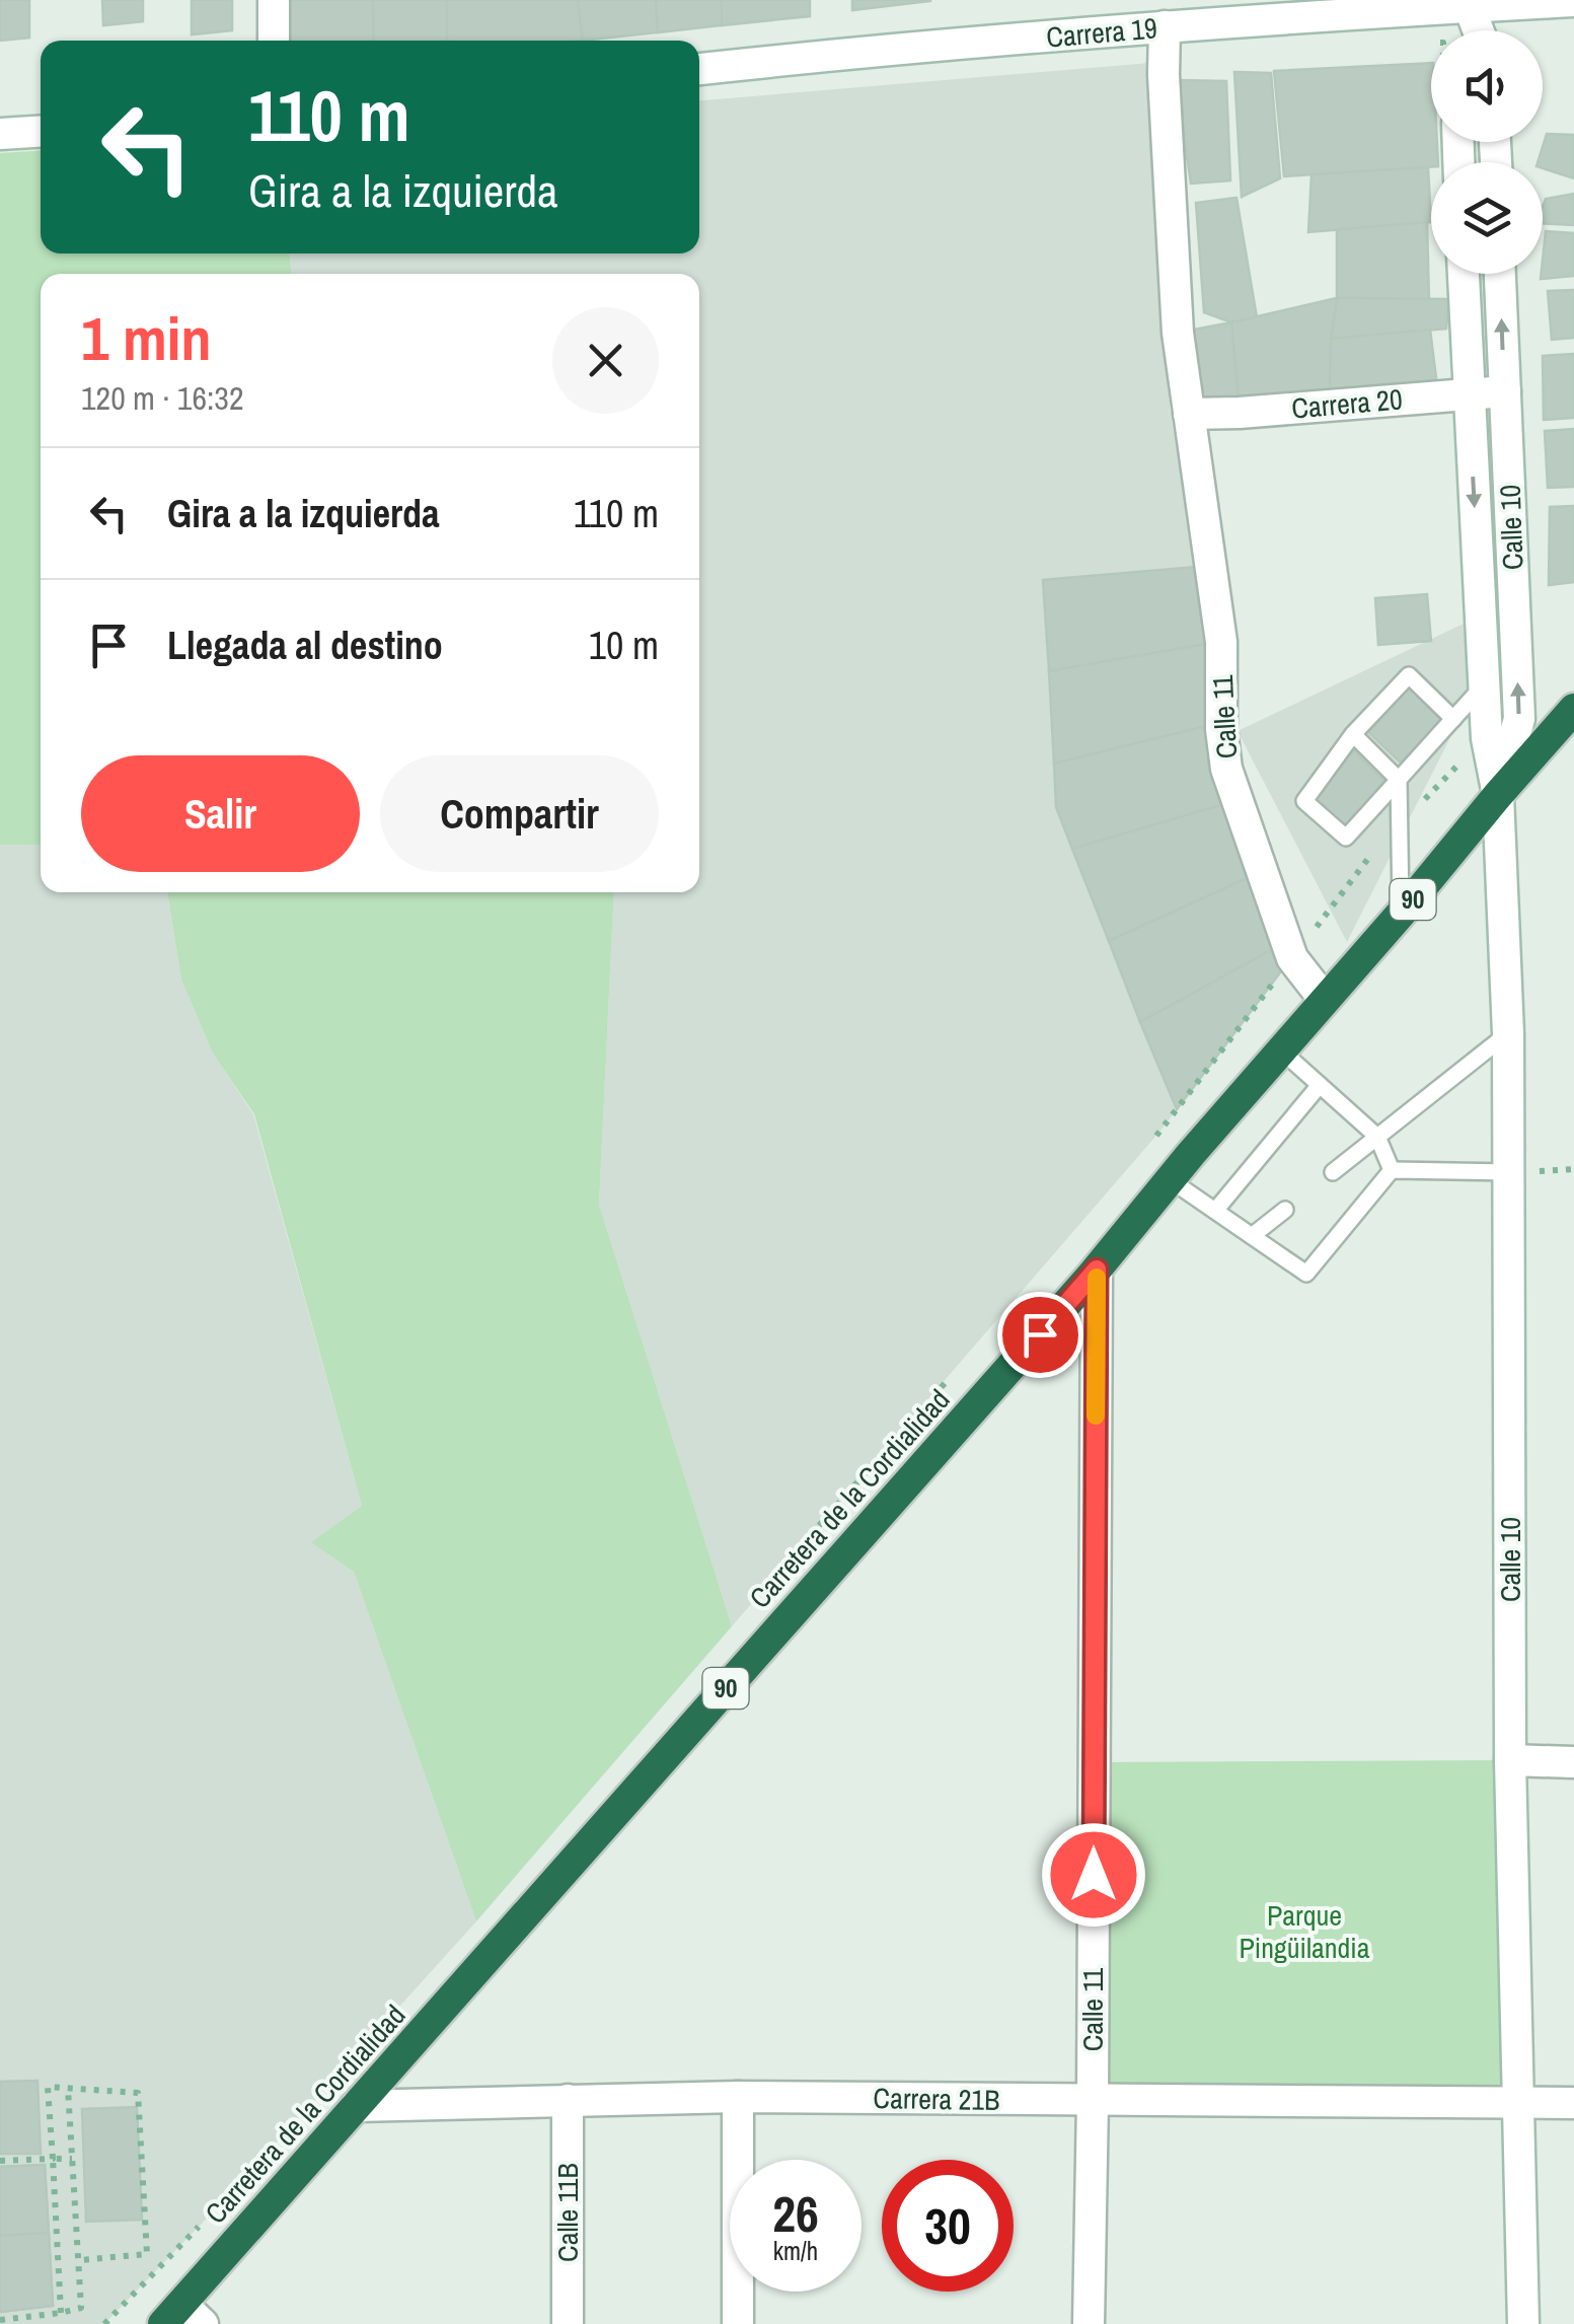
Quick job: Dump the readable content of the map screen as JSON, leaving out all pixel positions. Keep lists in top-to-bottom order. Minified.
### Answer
{"streets":{"highway":["90","Carretera de la Cordialidad"],"street":["Carrera 19","Carrera 20","Calle 10","Calle 11","Carrera 21B","Calle 11B"]},"crossings":[["Carrera 19","Calle 11"],["Carrera 20","Calle 10"],["Carrera 20","Calle 11"],["Calle 10","Carretera de la Cordialidad"],["Calle 10","Carrera 21B"],["Calle 11","Carretera de la Cordialidad"],["Calle 11","Carrera 21B"],["Carretera de la Cordialidad","Carrera 21B"],["Carrera 21B","Calle 11B"]],"parks":["Parque Pingüilandia"],"page":{"turn":["110 m","Gira a la izquierda"],"heading":["1 min","120 m · 16:32"],"list":[{"name":"Gira a la izquierda","value":"110 m"},{"name":"Llegada al destino","value":"10 m"}],"buttons":["Salir","Compartir"],"speed":"26 km/h","limit":"30"}}
